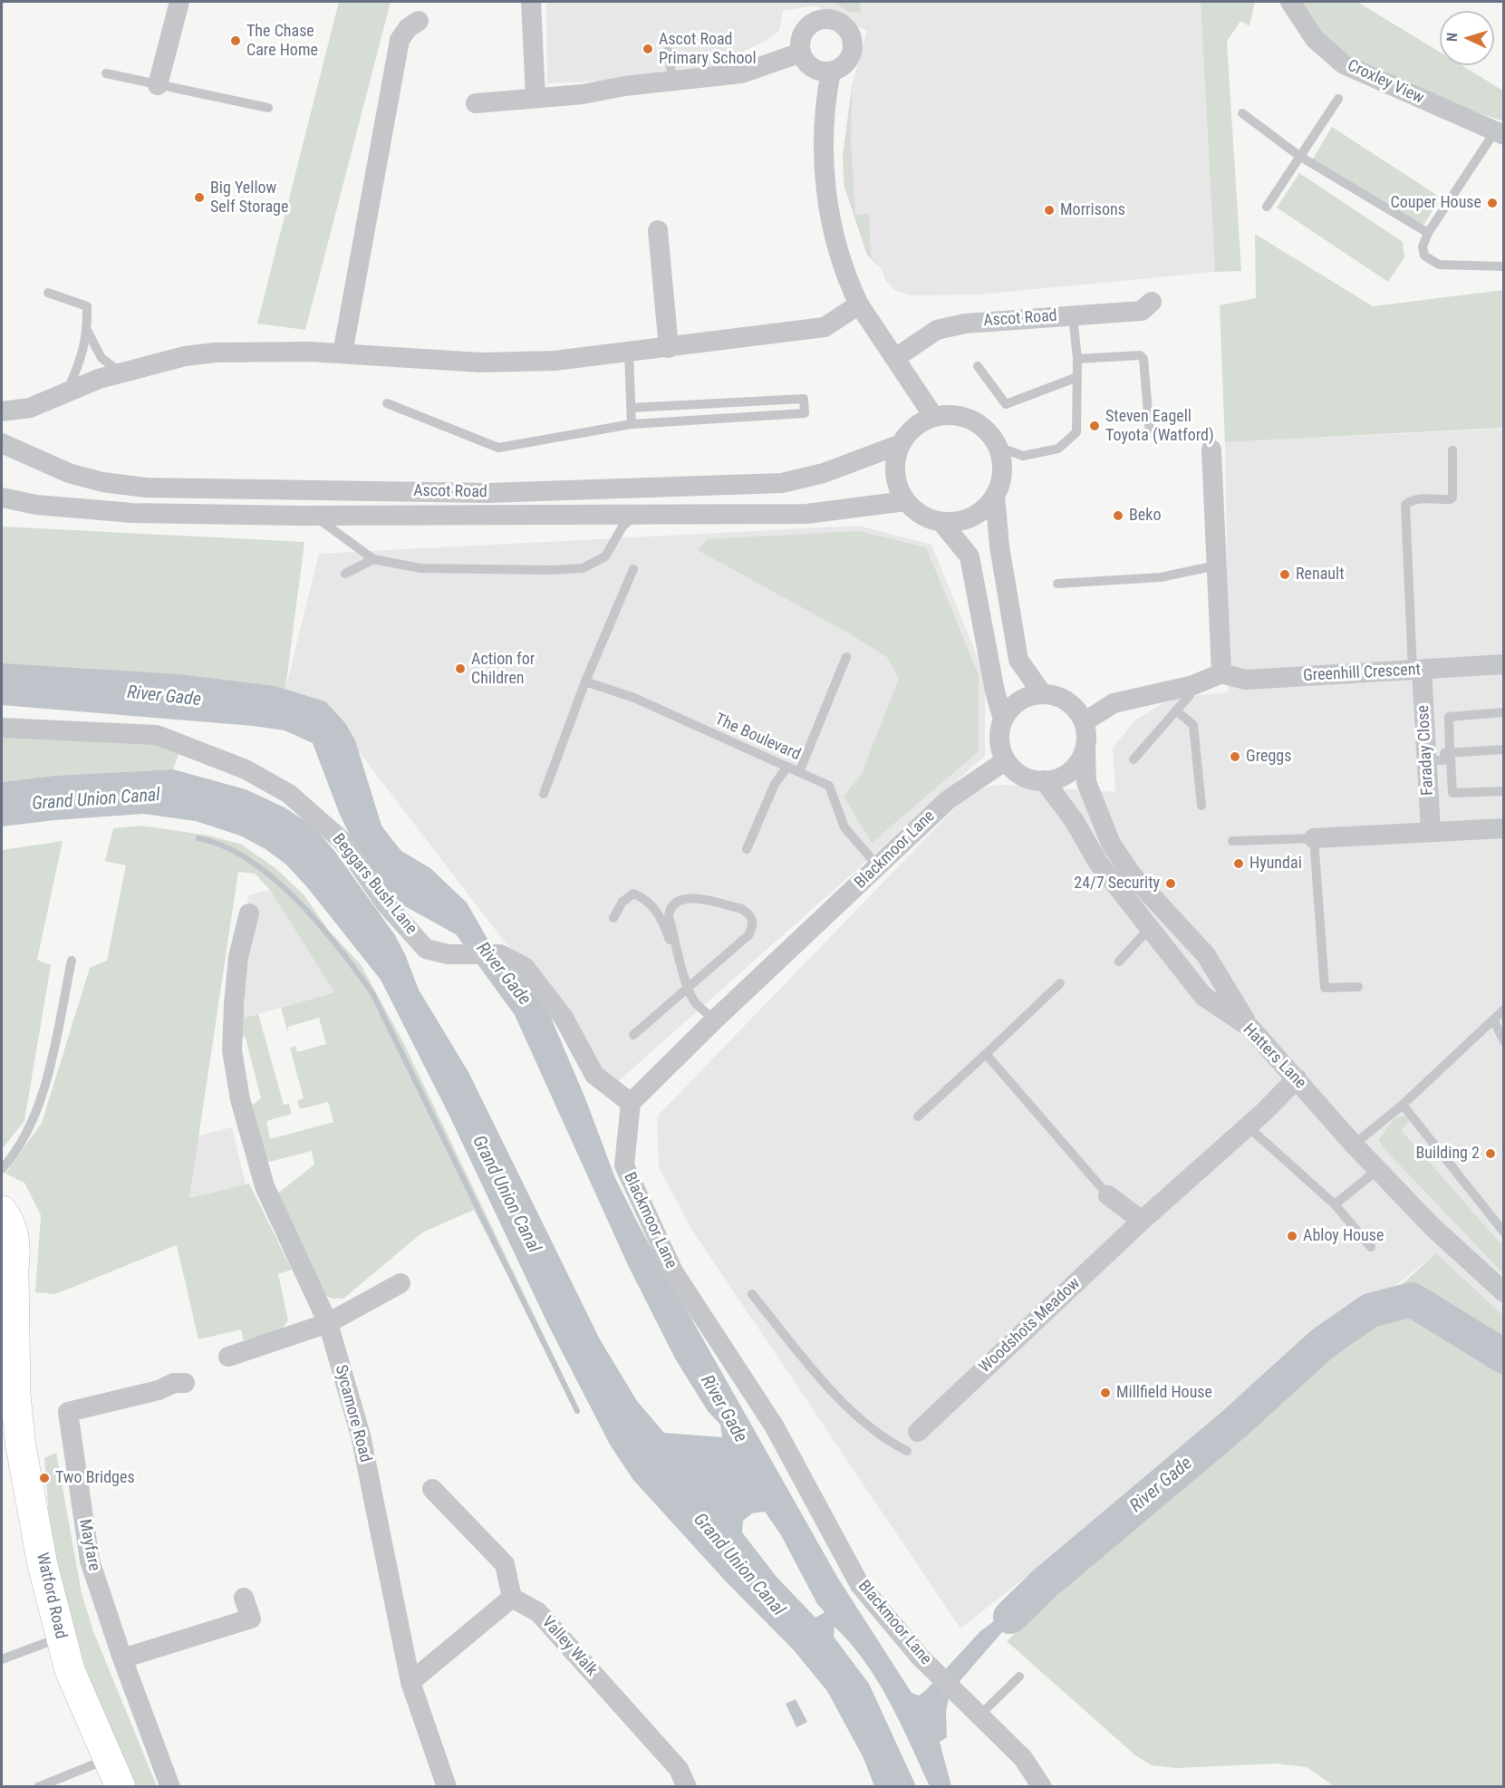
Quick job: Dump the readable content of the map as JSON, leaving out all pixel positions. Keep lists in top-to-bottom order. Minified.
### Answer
{"streets":{"main road":["Watford Road"],"street":["Croxley View","Ascot Road","Greenhill Crescent","Faraday Close","Blackmoor Lane","Beggars Bush Lane","Hatters Lane","Woodshots Meadow","Sycamore Road","Mayfare","Valley Walk"],"lane":["The Boulevard"]},"crossings":[["Greenhill Crescent","Faraday Close"],["The Boulevard","Blackmoor Lane"],["Blackmoor Lane","Beggars Bush Lane"],["Blackmoor Lane","Hatters Lane"],["Hatters Lane","Woodshots Meadow"]],"water":["River Gade","Grand Union Canal"],"places":["The Chase Care Home","Ascot Road Primary School","Big Yellow Self Storage","Couper House","Morrisons","Steven Eagell Toyota (Watford)","Beko","Renault","Action for Children","Greggs","Hyundai","24/7 Security","Building 2","Abloy House","Millfield House","Two Bridges"],"north":"left"}
